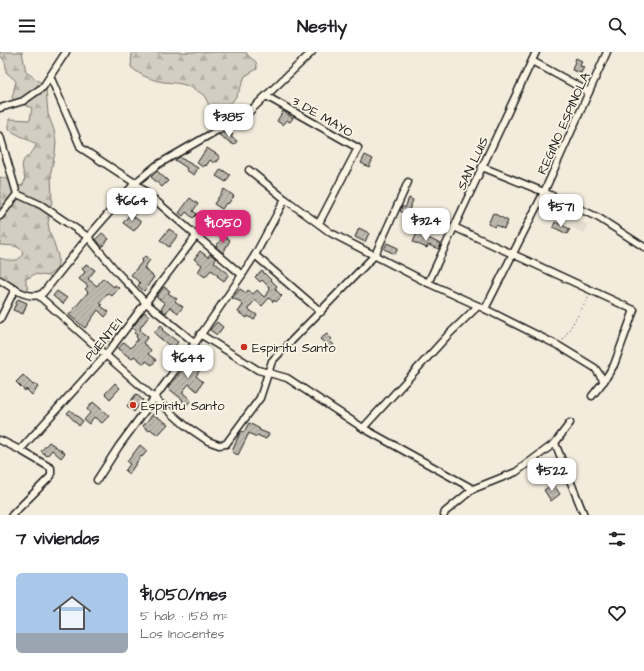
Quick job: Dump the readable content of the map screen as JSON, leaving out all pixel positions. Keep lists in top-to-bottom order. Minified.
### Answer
{"streets":{"street":["3 DE MAYO","REGINO ESPINOLA","SAN LUIS","PUENTE'I"]},"places":["Espiritu Santo","Espíritu Santo"],"page":{"header":"Nestly","price":["$385","$664","$571","$324","$1,050","$644","$522"],"heading":"7 viviendas","list":[{"name":"$1,050/mes","note":"5 hab. · 158 m² · Los Inocentes"}]}}
